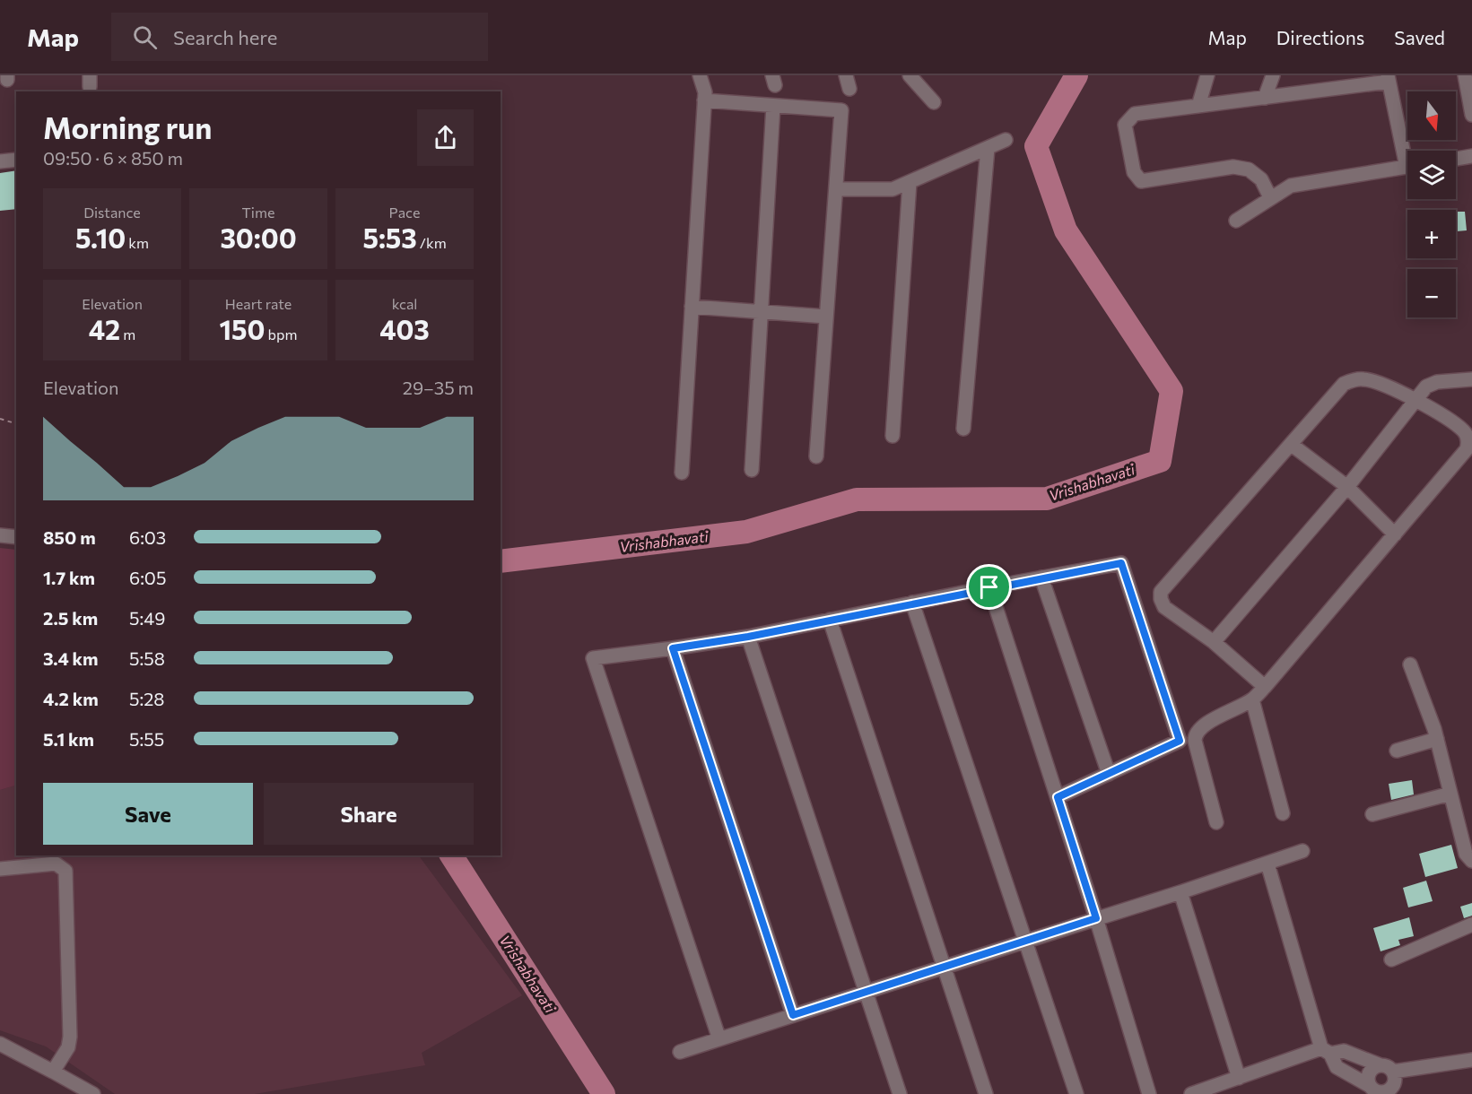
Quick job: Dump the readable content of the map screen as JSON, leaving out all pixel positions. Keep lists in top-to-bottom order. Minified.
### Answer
{"water":["Vrishabhavati"],"north":"bottom","page":{"header":"Map","search":"Search here","nav":["Map","Directions","Saved"],"map_buttons":["+","−"],"heading":["Morning run","09:50 · 6 × 850 m"],"stats":[["Distance","5.10 km"],["Time","30:00"],["Pace","5:53 /km"],["Elevation","42 m"],["Heart rate","150 bpm"],["kcal","403"]],"chart":["Elevation","29–35 m"],"list":[{"name":"850 m","note":"6:03"},{"name":"1.7 km","note":"6:05"},{"name":"2.5 km","note":"5:49"},{"name":"3.4 km","note":"5:58"},{"name":"4.2 km","note":"5:28"},{"name":"5.1 km","note":"5:55"}],"buttons":["Save","Share"]}}
